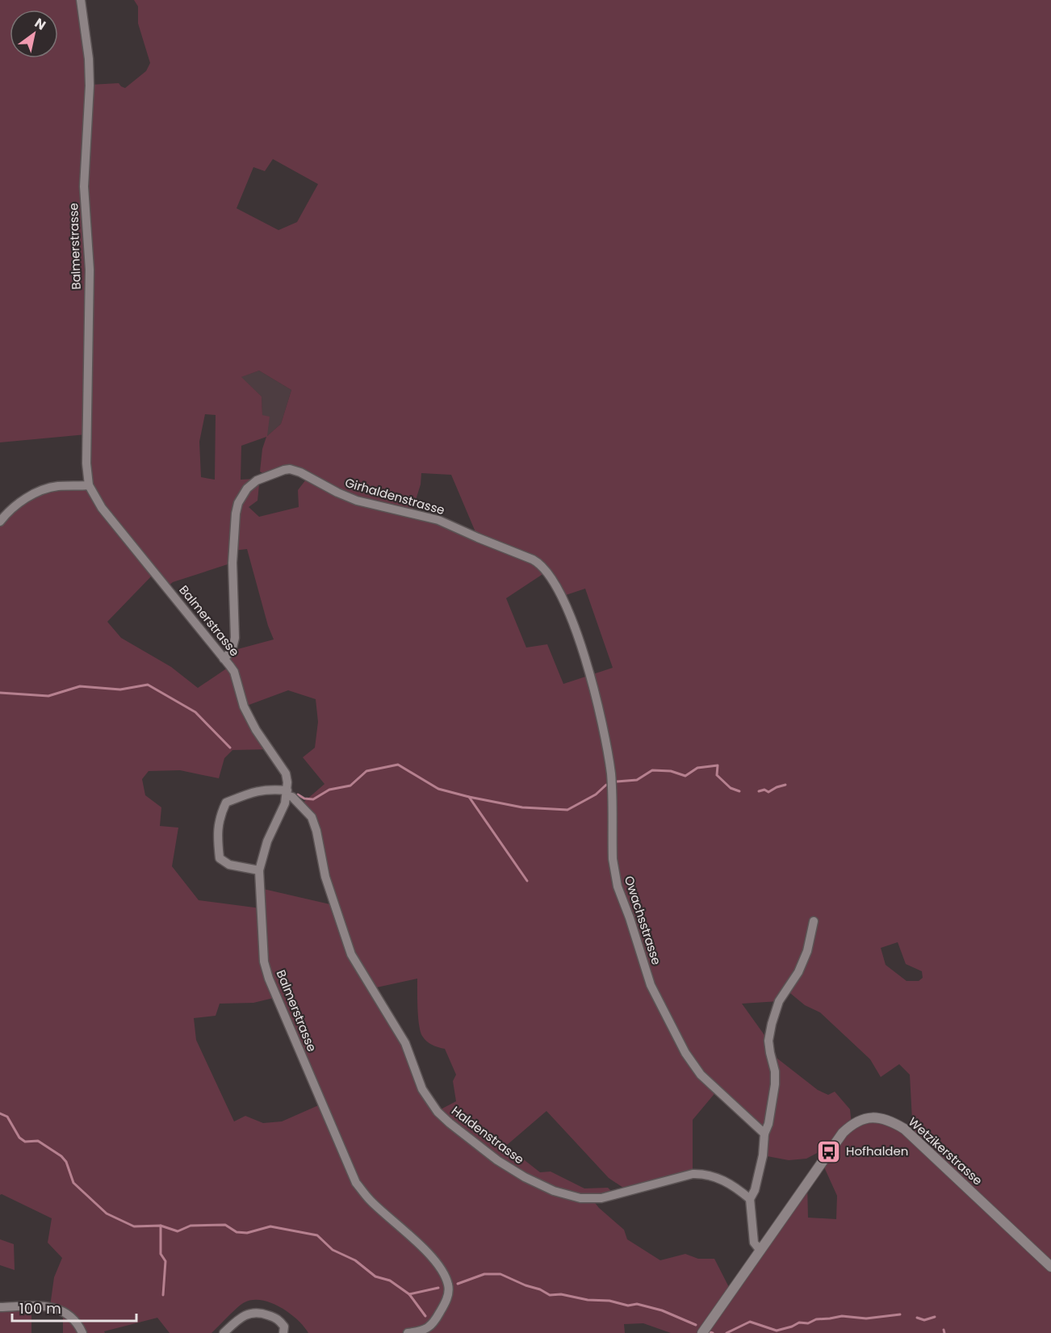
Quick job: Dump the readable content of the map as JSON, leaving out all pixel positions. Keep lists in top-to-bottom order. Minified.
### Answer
{"streets":{"street":["Balmerstrasse","Girhaldenstrasse","Owachsstrasse","Haldenstrasse","Wetzikerstrasse"]},"crossings":[["Balmerstrasse","Girhaldenstrasse"],["Balmerstrasse","Haldenstrasse"],["Girhaldenstrasse","Owachsstrasse"]],"places":{"bus stop":["Hofhalden"]},"scale_bar":"100 m","north":"top right"}
